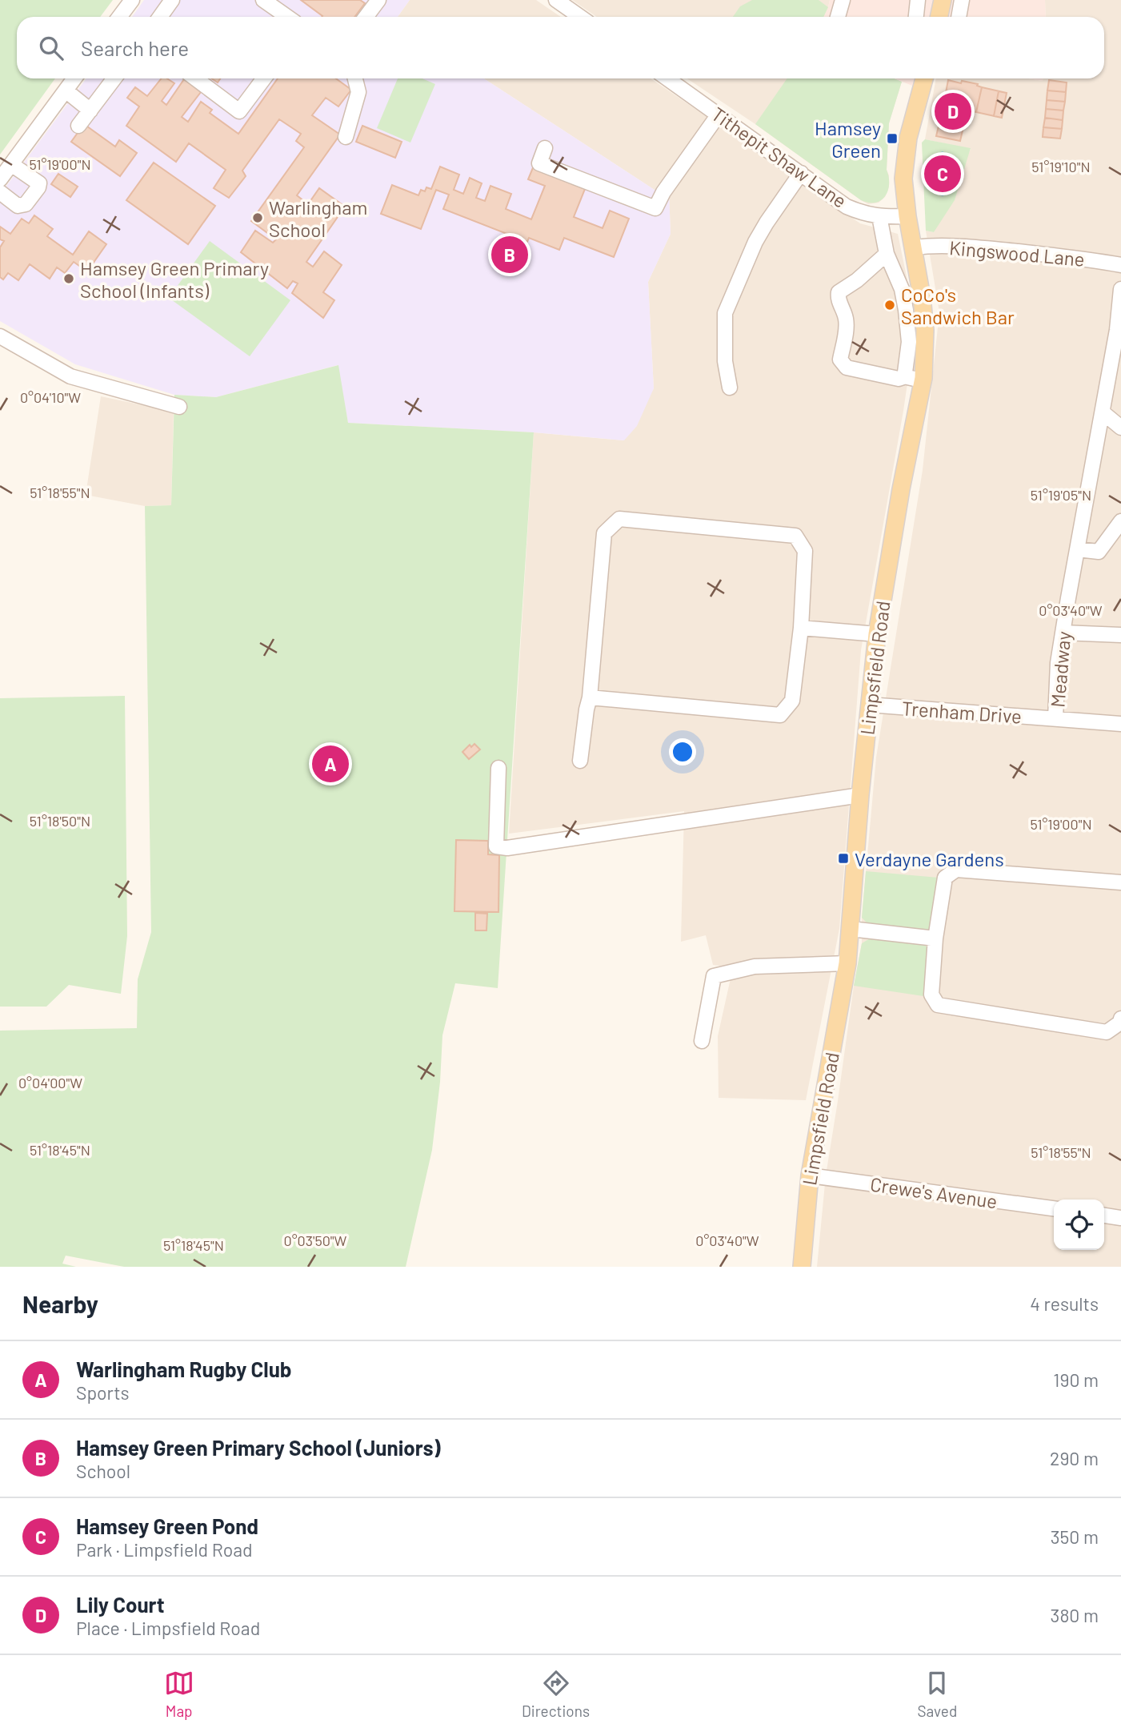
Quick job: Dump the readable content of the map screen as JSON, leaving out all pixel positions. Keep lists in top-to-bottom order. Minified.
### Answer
{"streets":{"main road":["Limpsfield Road"],"street":["Tithepit Shaw Lane","Kingswood Lane","Meadway","Trenham Drive","Crewe's Avenue"]},"crossings":[["Tithepit Shaw Lane","Limpsfield Road"],["Kingswood Lane","Limpsfield Road"],["Limpsfield Road","Trenham Drive"],["Limpsfield Road","Crewe's Avenue"],["Meadway","Trenham Drive"]],"places":{"transit":["Hamsey Green","Verdayne Gardens"],"other":["Warlingham School","Hamsey Green Primary School (Infants)","CoCo's Sandwich Bar"]},"page":{"search":"Search here","pins":["D","C","B","A"],"heading":["Nearby","4 results"],"list":[{"mark":"A","name":"Warlingham Rugby Club","note":"Sports","value":"190 m"},{"mark":"B","name":"Hamsey Green Primary School (Juniors)","note":"School","value":"290 m"},{"mark":"C","name":"Hamsey Green Pond","note":"Park · Limpsfield Road","value":"350 m"},{"mark":"D","name":"Lily Court","note":"Place · Limpsfield Road","value":"380 m"}],"nav":["Map","Directions","Saved"]},"coordinates":["51°19'00\"N","51°19'10\"N","0°04'10\"W","51°18'55\"N","51°19'05\"N","0°03'40\"W","51°18'50\"N","0°04'00\"W","51°18'45\"N","0°03'50\"W"]}
